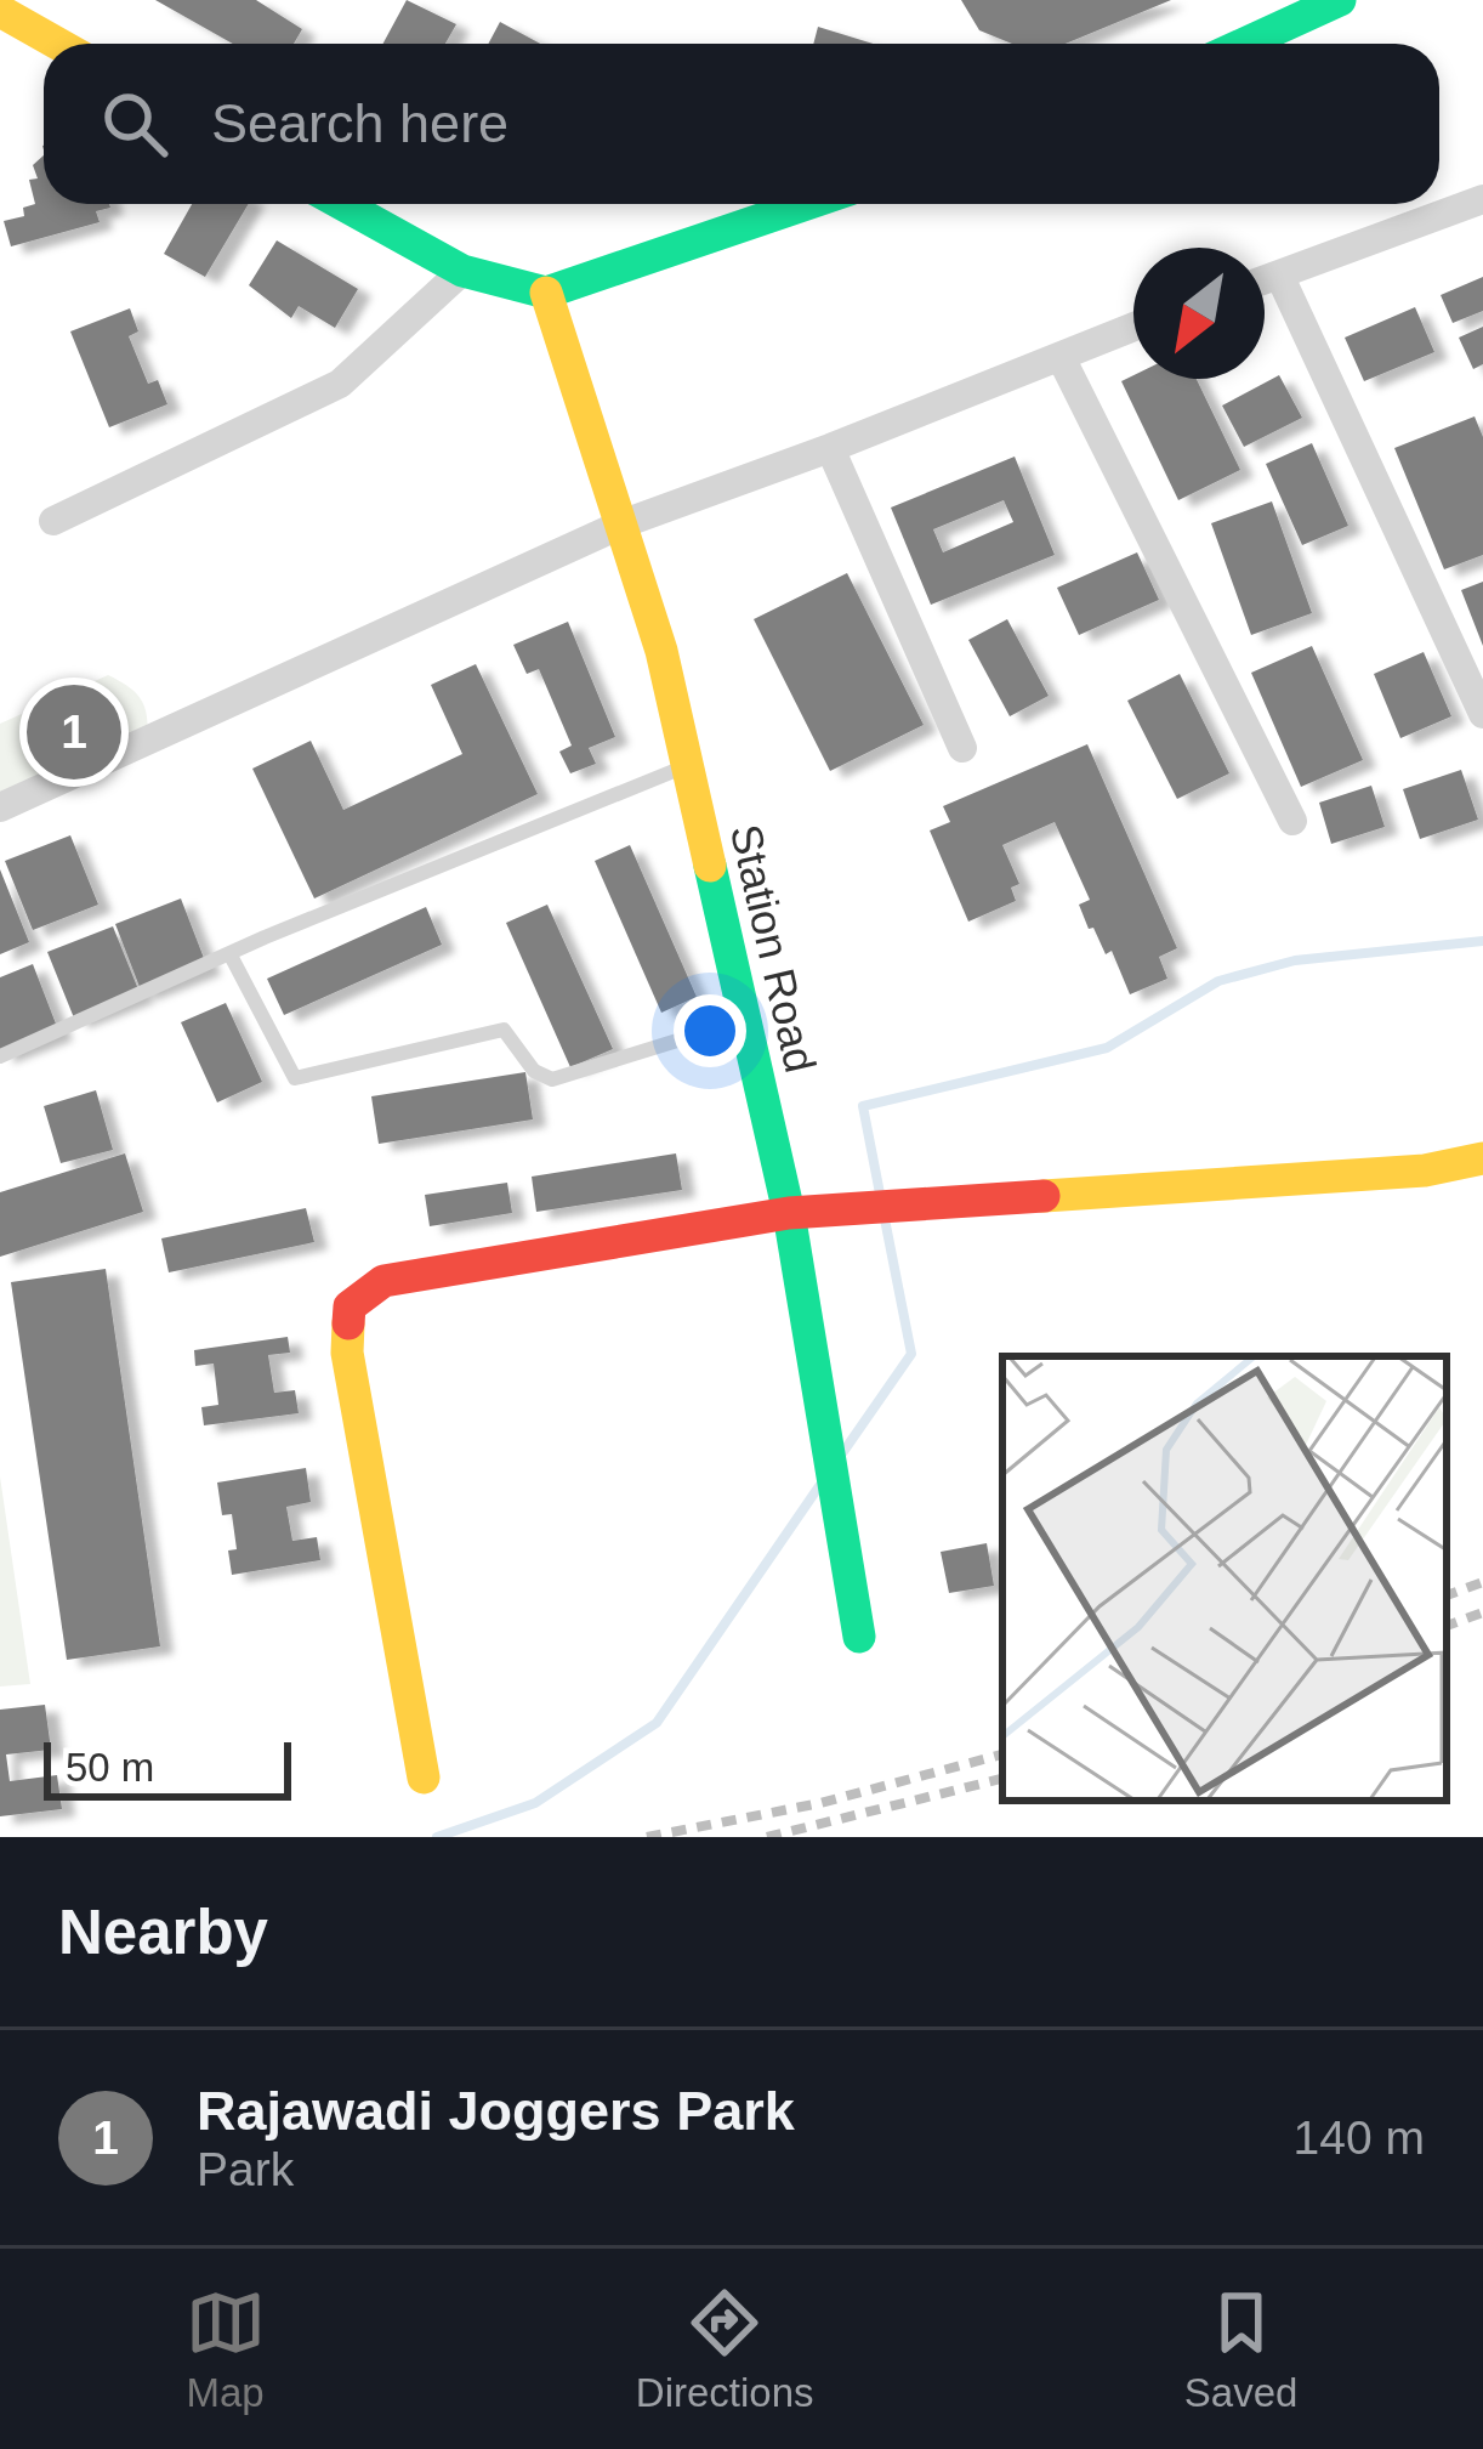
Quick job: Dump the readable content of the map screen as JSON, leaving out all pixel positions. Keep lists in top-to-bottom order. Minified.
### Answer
{"streets":{"street":["Station Road"]},"scale_bar":"50 m","north":"bottom left","page":{"search":"Search here","pins":"1","scale":"50 m","heading":"Nearby","list":[{"mark":"1","name":"Rajawadi Joggers Park","note":"Park","value":"140 m"}],"nav":["Map","Directions","Saved"]}}
